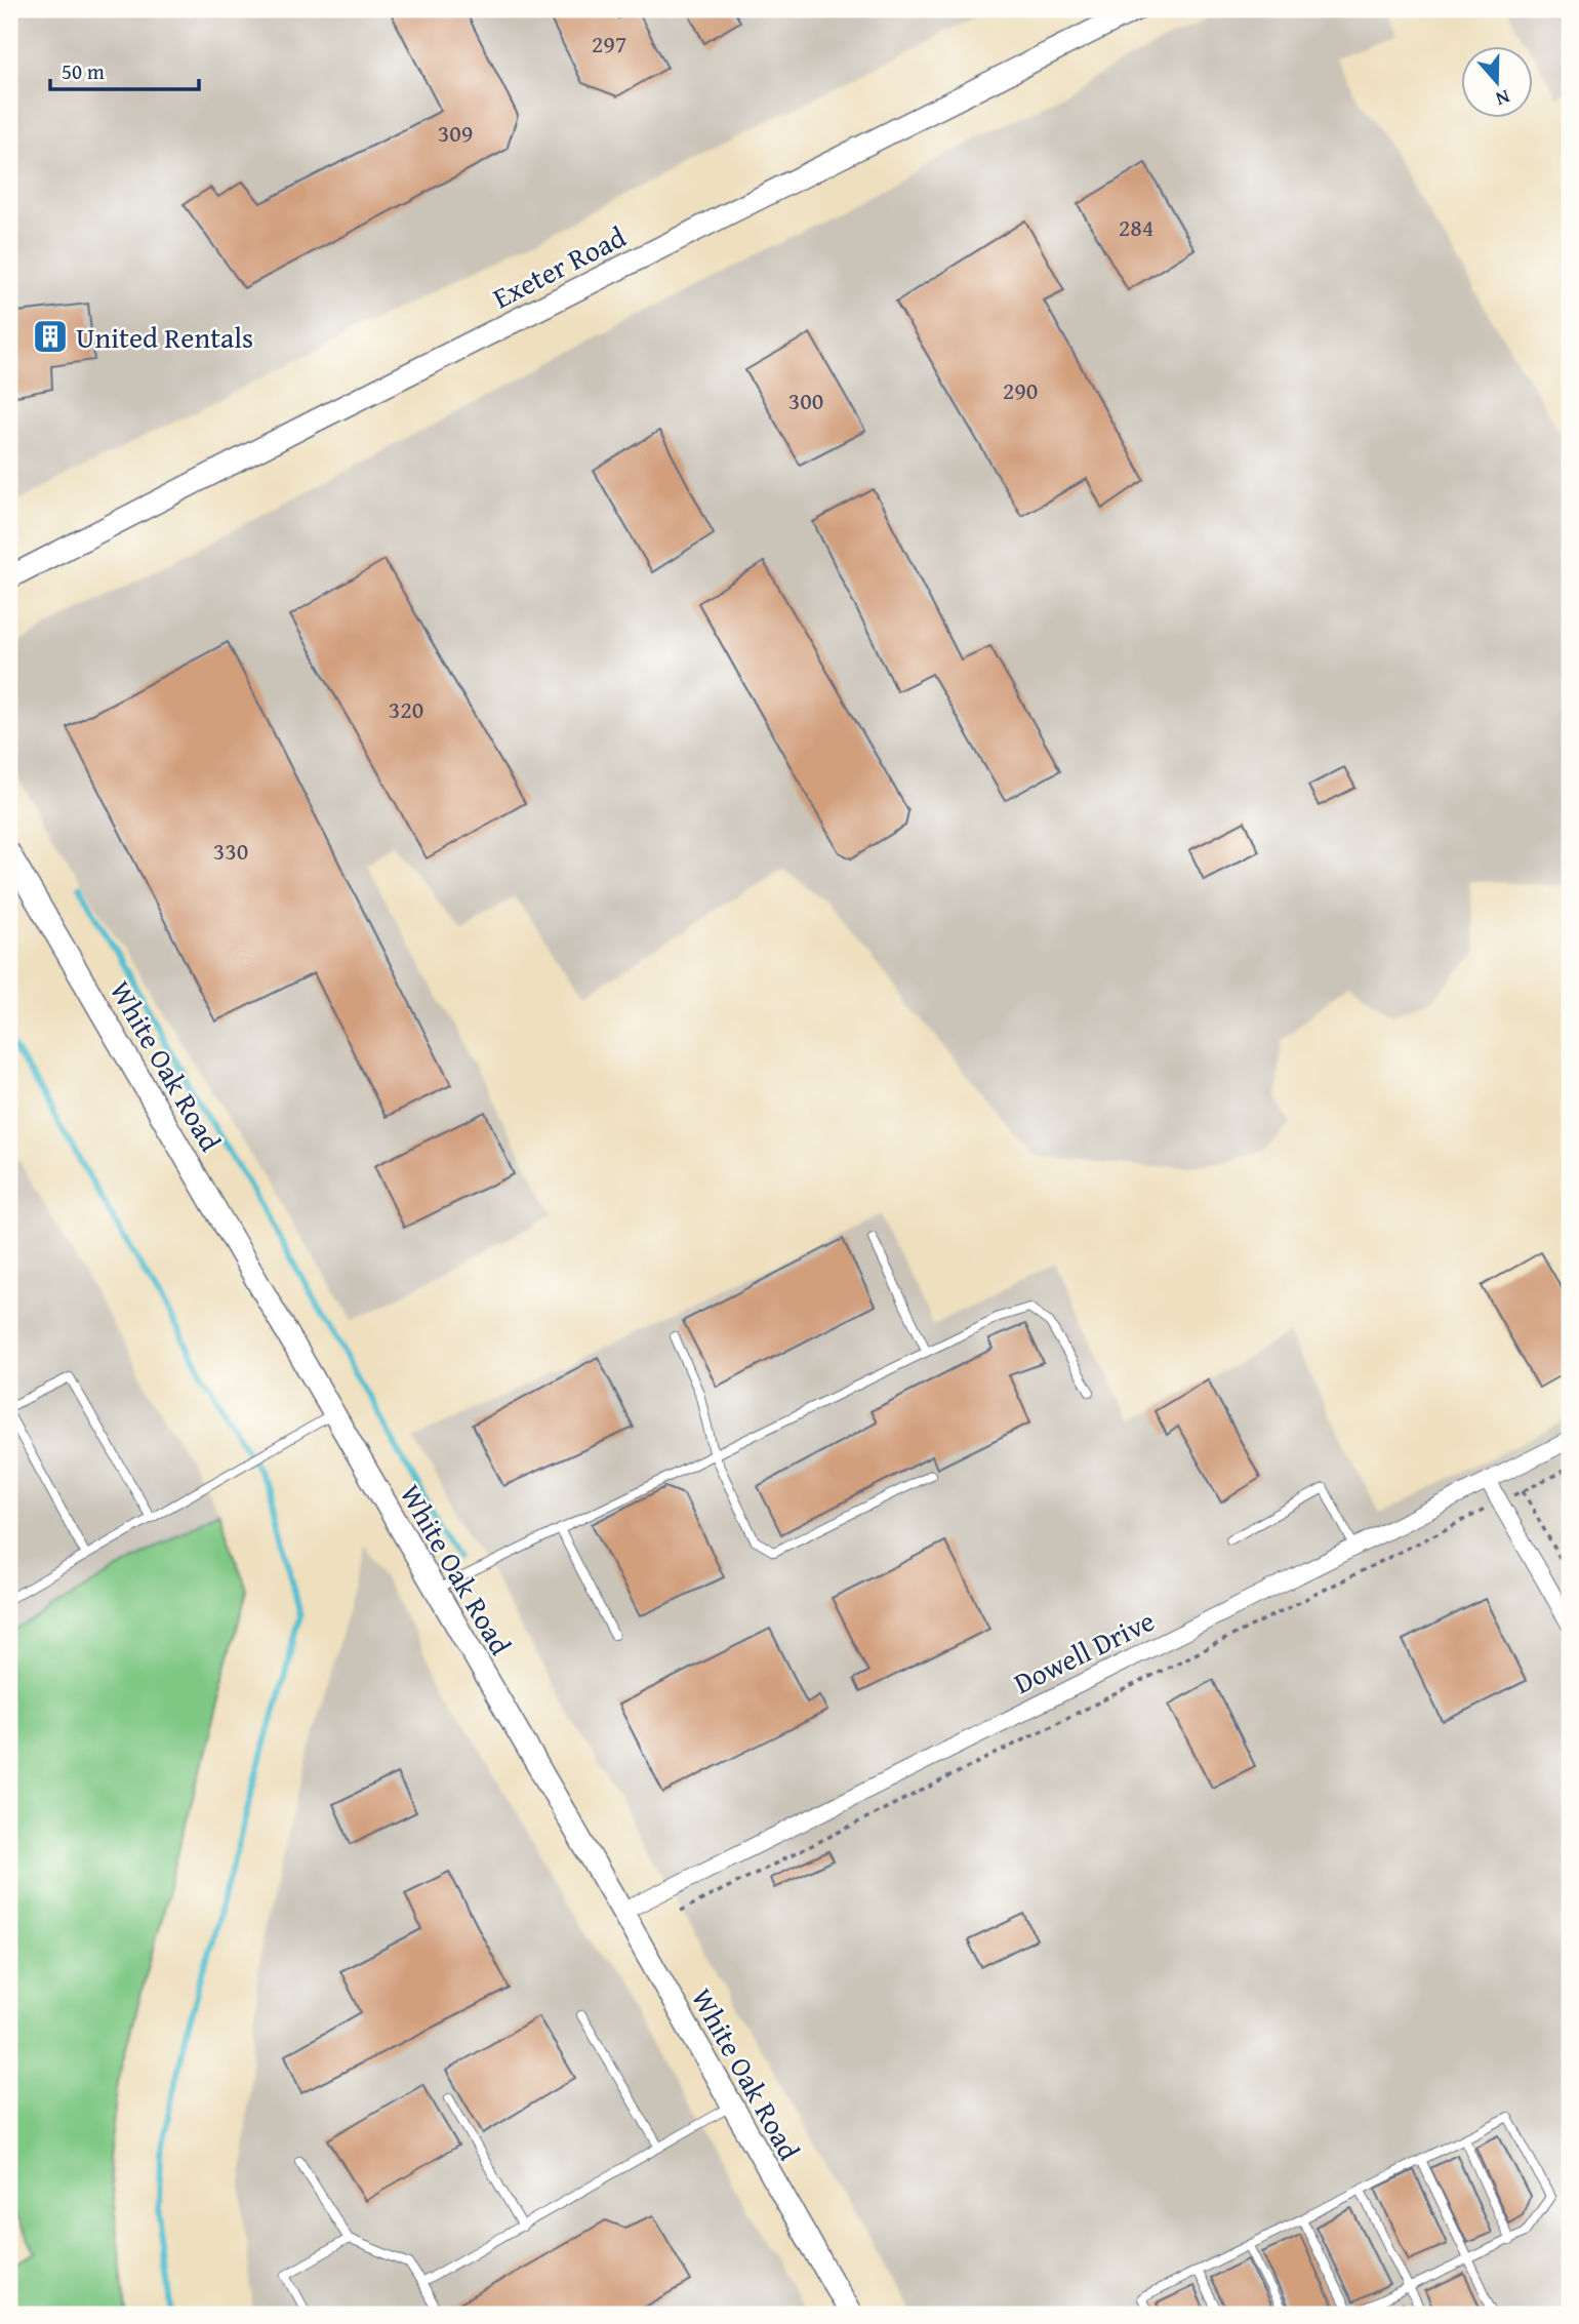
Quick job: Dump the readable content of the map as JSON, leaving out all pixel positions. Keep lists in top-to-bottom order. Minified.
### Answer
{"streets":{"street":["Exeter Road","White Oak Road","Dowell Drive"]},"crossings":[["White Oak Road","Dowell Drive"]],"places":{"building":["United Rentals"]},"house_numbers":["297","309","284","290","300","320","330"],"scale_bar":"50 m","north":"bottom"}
